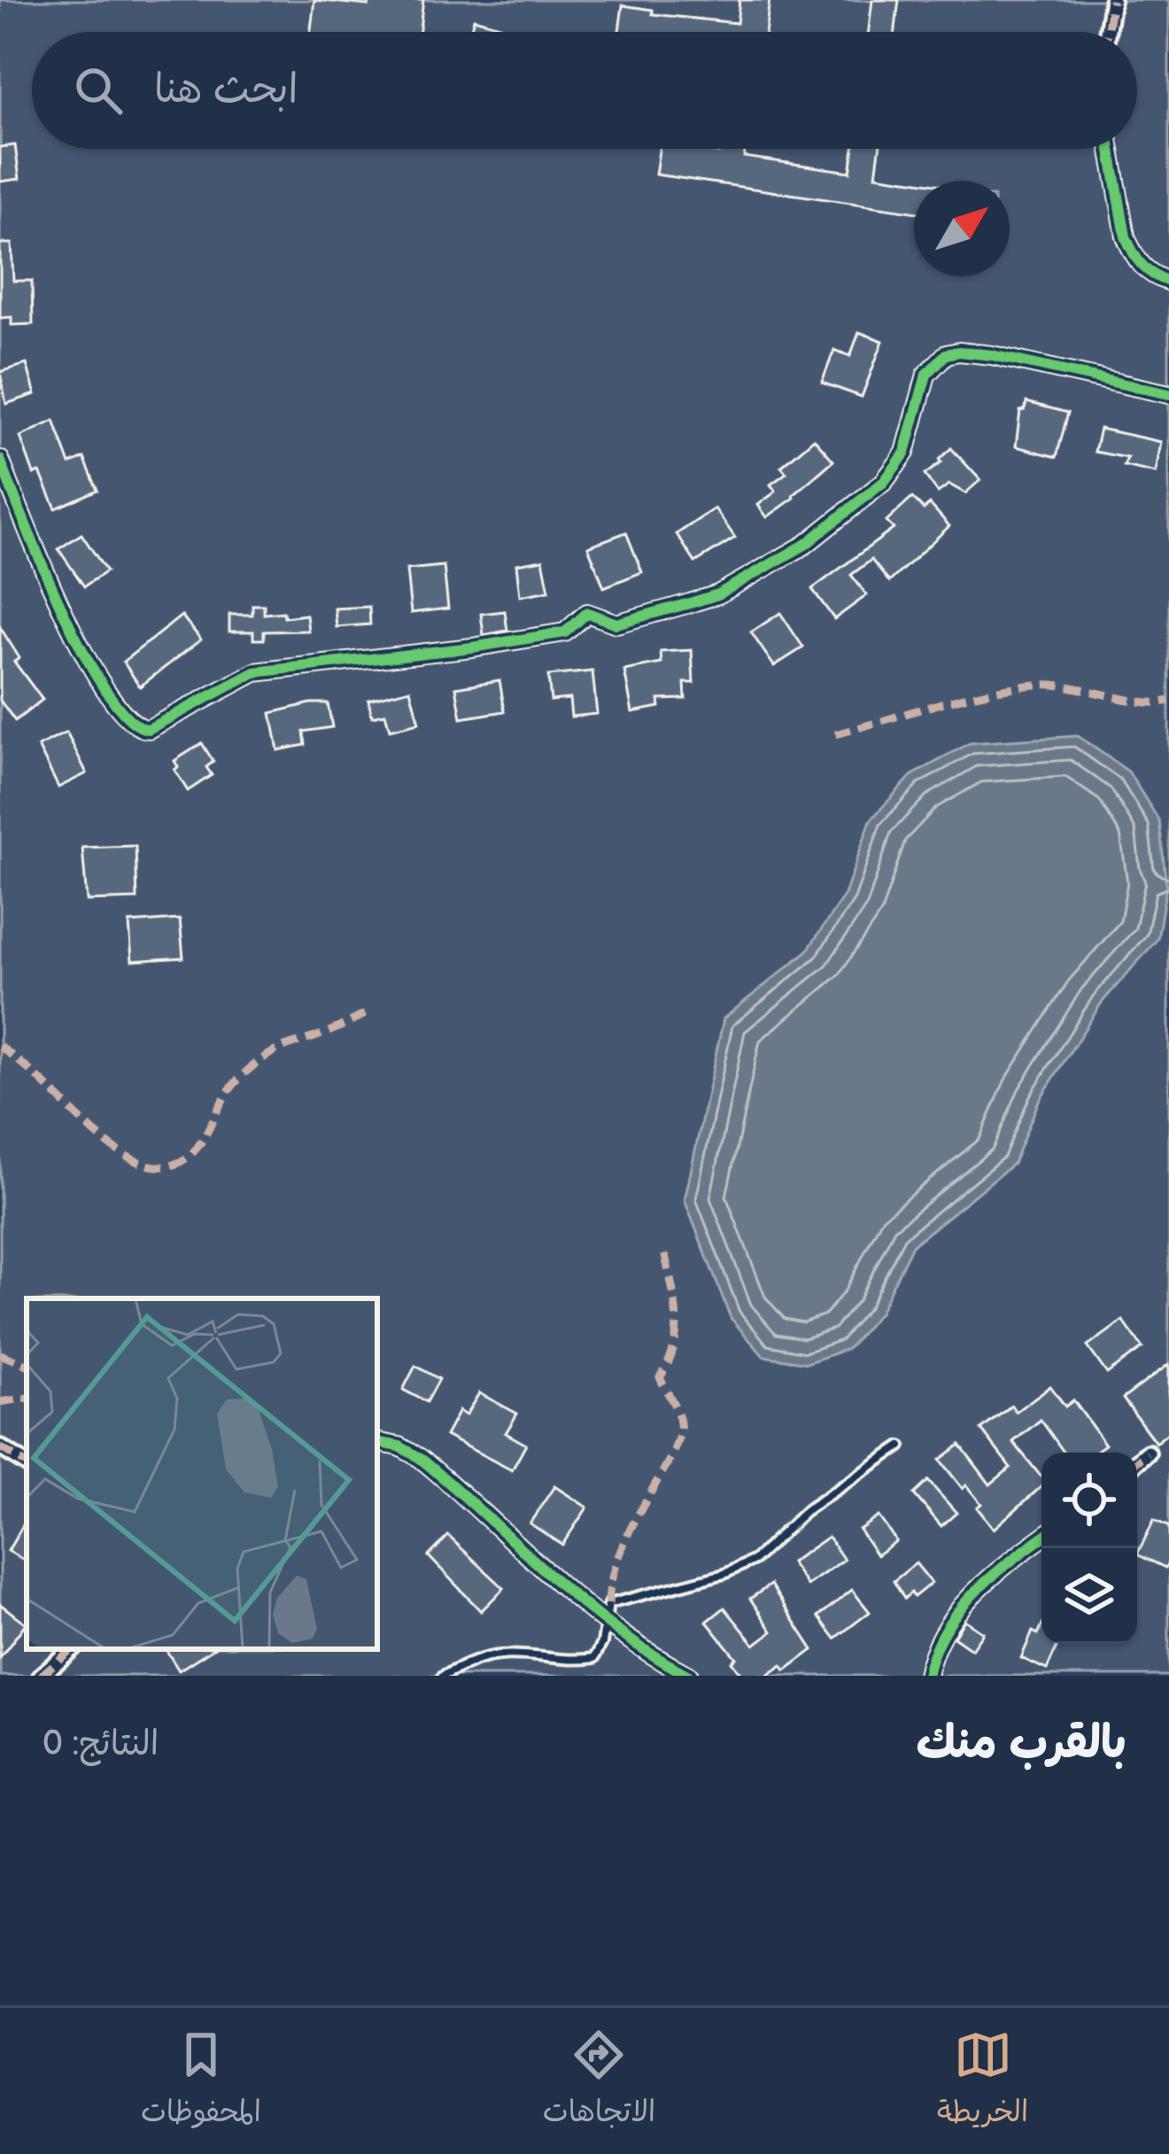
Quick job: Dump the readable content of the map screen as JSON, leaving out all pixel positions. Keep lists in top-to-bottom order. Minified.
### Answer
{"north":"top right","page":{"search":"ابحث هنا","heading":["بالقرب منك","النتائج: 0"],"nav":["الخريطة","الاتجاهات","المحفوظات"]}}
